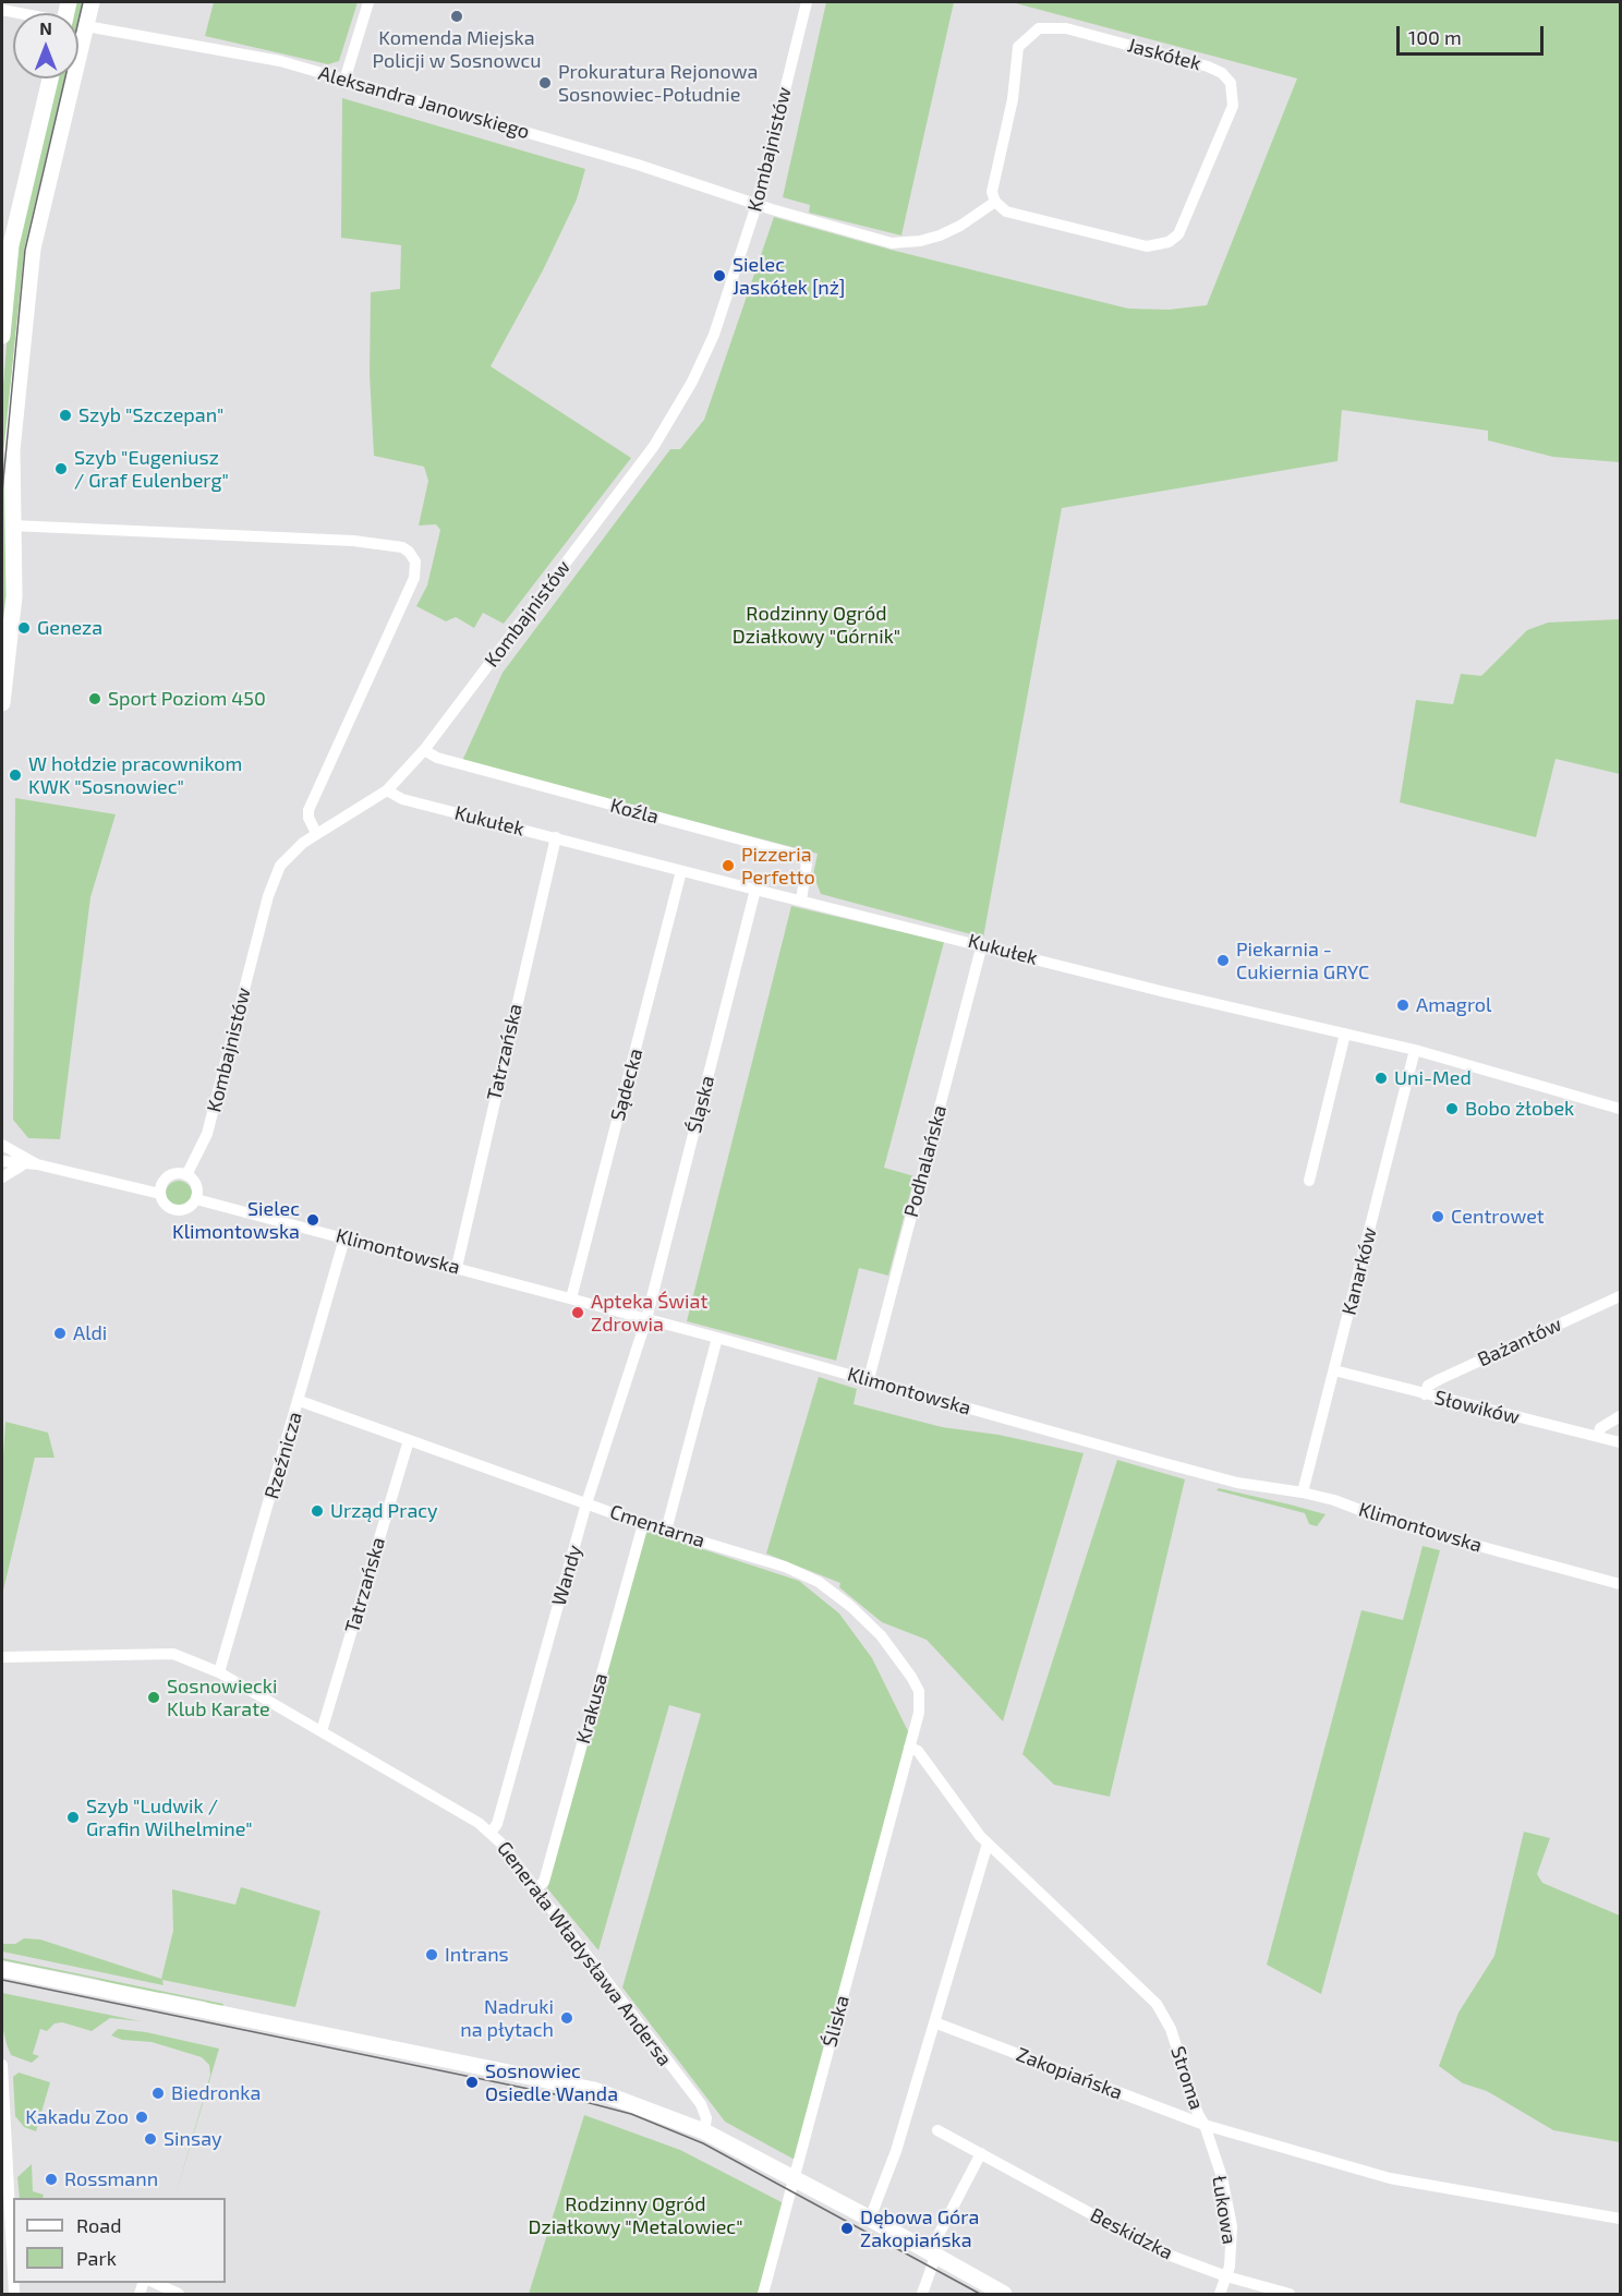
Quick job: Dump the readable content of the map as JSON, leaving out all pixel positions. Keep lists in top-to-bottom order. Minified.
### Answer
{"streets":{"street":["Jaskółek","Aleksandra Janowskiego","Kombajnistów","Koźla","Kukułek","Tatrzańska","Sądecka","Śląska","Podhalańska","Klimontowska","Kanarków","Bażantów","Słowików","Rzeźnicza","Cmentarna","Wandy","Krakusa","Generała Władysława Andersa","Śliska","Zakopiańska","Stroma","Łukowa","Beskidzka"]},"crossings":[["Aleksandra Janowskiego","Kombajnistów"],["Kombajnistów","Koźla"],["Kombajnistów","Kukułek"],["Kombajnistów","Klimontowska"],["Koźla","Kukułek"],["Kukułek","Tatrzańska"],["Kukułek","Sądecka"],["Kukułek","Śląska"],["Kukułek","Podhalańska"],["Kukułek","Kanarków"],["Tatrzańska","Klimontowska"],["Tatrzańska","Cmentarna"],["Tatrzańska","Generała Władysława Andersa"],["Sądecka","Klimontowska"],["Śląska","Klimontowska"],["Śląska","Wandy"],["Podhalańska","Klimontowska"],["Klimontowska","Kanarków"],["Klimontowska","Rzeźnicza"],["Klimontowska","Wandy"],["Kanarków","Słowików"],["Bażantów","Słowików"],["Rzeźnicza","Cmentarna"],["Rzeźnicza","Generała Władysława Andersa"],["Cmentarna","Wandy"],["Cmentarna","Krakusa"],["Cmentarna","Śliska"],["Cmentarna","Stroma"],["Wandy","Generała Władysława Andersa"],["Krakusa","Generała Władysława Andersa"],["Śliska","Stroma"],["Zakopiańska","Stroma"],["Zakopiańska","Łukowa"],["Stroma","Łukowa"],["Łukowa","Beskidzka"]],"parks":["Rodzinny Ogród Działkowy \"Górnik\"","Rodzinny Ogród Działkowy \"Metalowiec\""],"places":["Komenda Miejska Policji w Sosnowcu","Prokuratura Rejonowa Sosnowiec-Południe","Sielec Jaskółek [nż]","Szyb \"Szczepan\"","Szyb \"Eugeniusz / Graf Eulenberg\"","Geneza","Sport Poziom 450","W hołdzie pracownikom KWK \"Sosnowiec\"","Pizzeria Perfetto","Piekarnia - Cukiernia GRYC","Amagrol","Uni-Med","Bobo żłobek","Centrowet","Sielec Klimontowska","Apteka Świat Zdrowia","Aldi","Urząd Pracy","Sosnowiecki Klub Karate","Szyb \"Ludwik / Grafin Wilhelmine\"","Intrans","Nadruki na płytach","Sosnowiec Osiedle Wanda","Biedronka","Kakadu Zoo","Sinsay","Rossmann","Dębowa Góra Zakopiańska"],"legend":["Road","Park"],"scale_bar":"100 m","north":"top"}
